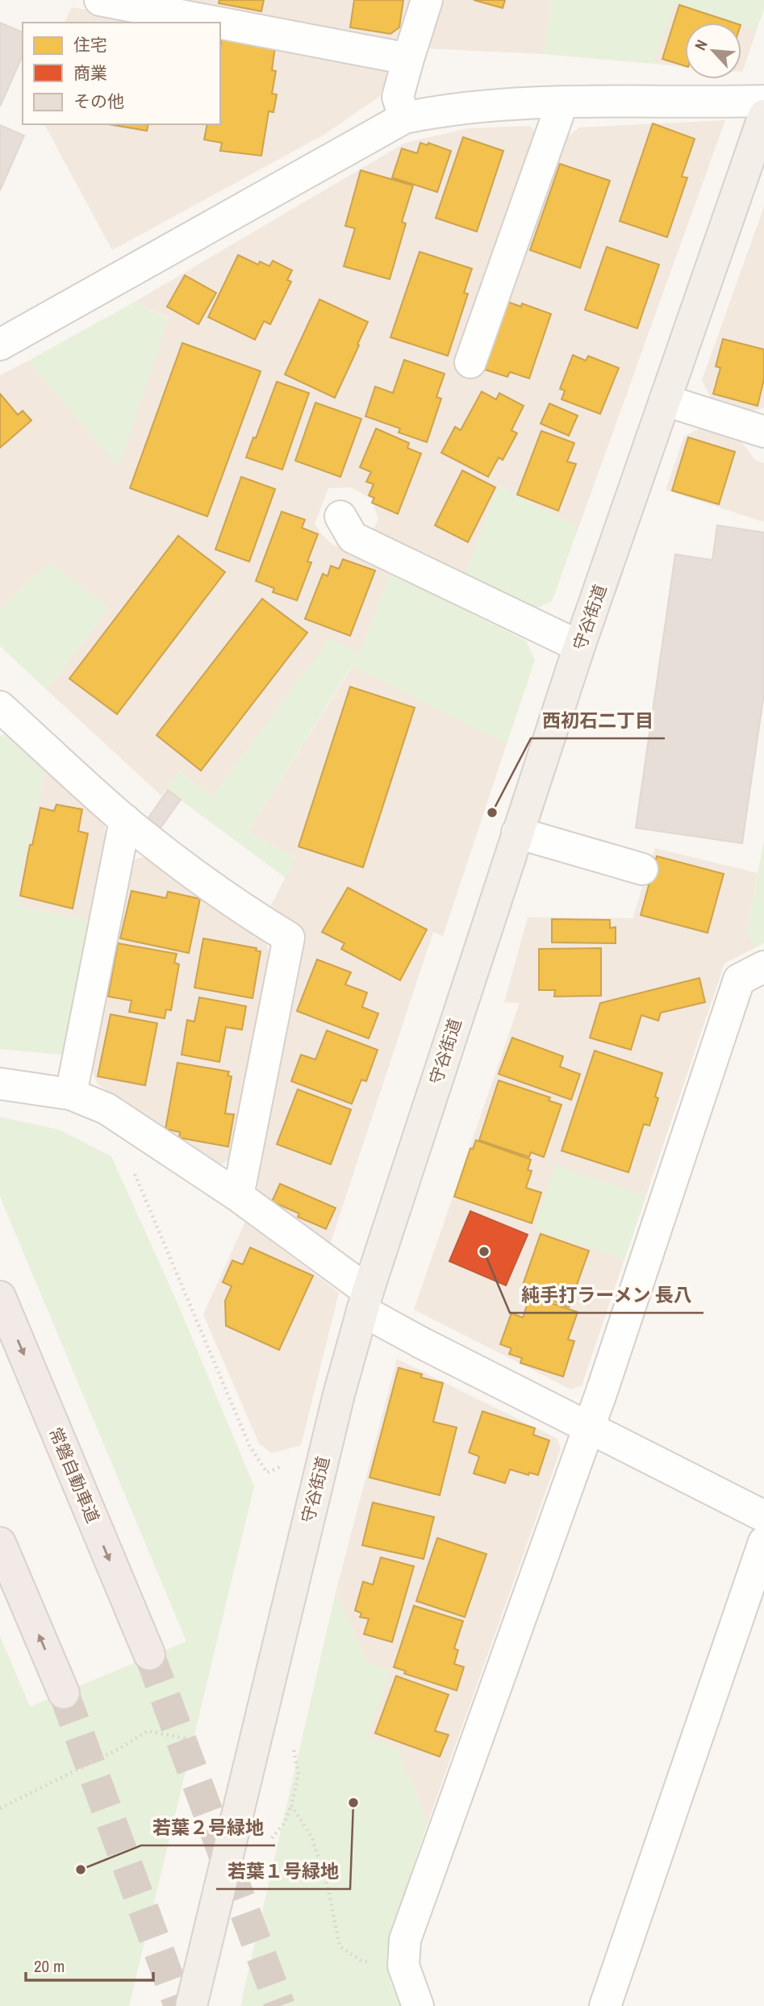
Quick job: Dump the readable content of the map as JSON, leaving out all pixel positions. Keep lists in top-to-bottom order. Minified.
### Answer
{"streets":{"highway":["常磐自動車道"],"main road":["守谷街道"]},"places":["西初石二丁目","純手打ラーメン 長八","若葉１号緑地","若葉２号緑地"],"legend":["住宅","商業","その他"],"scale_bar":"20 m","north":"top left"}
